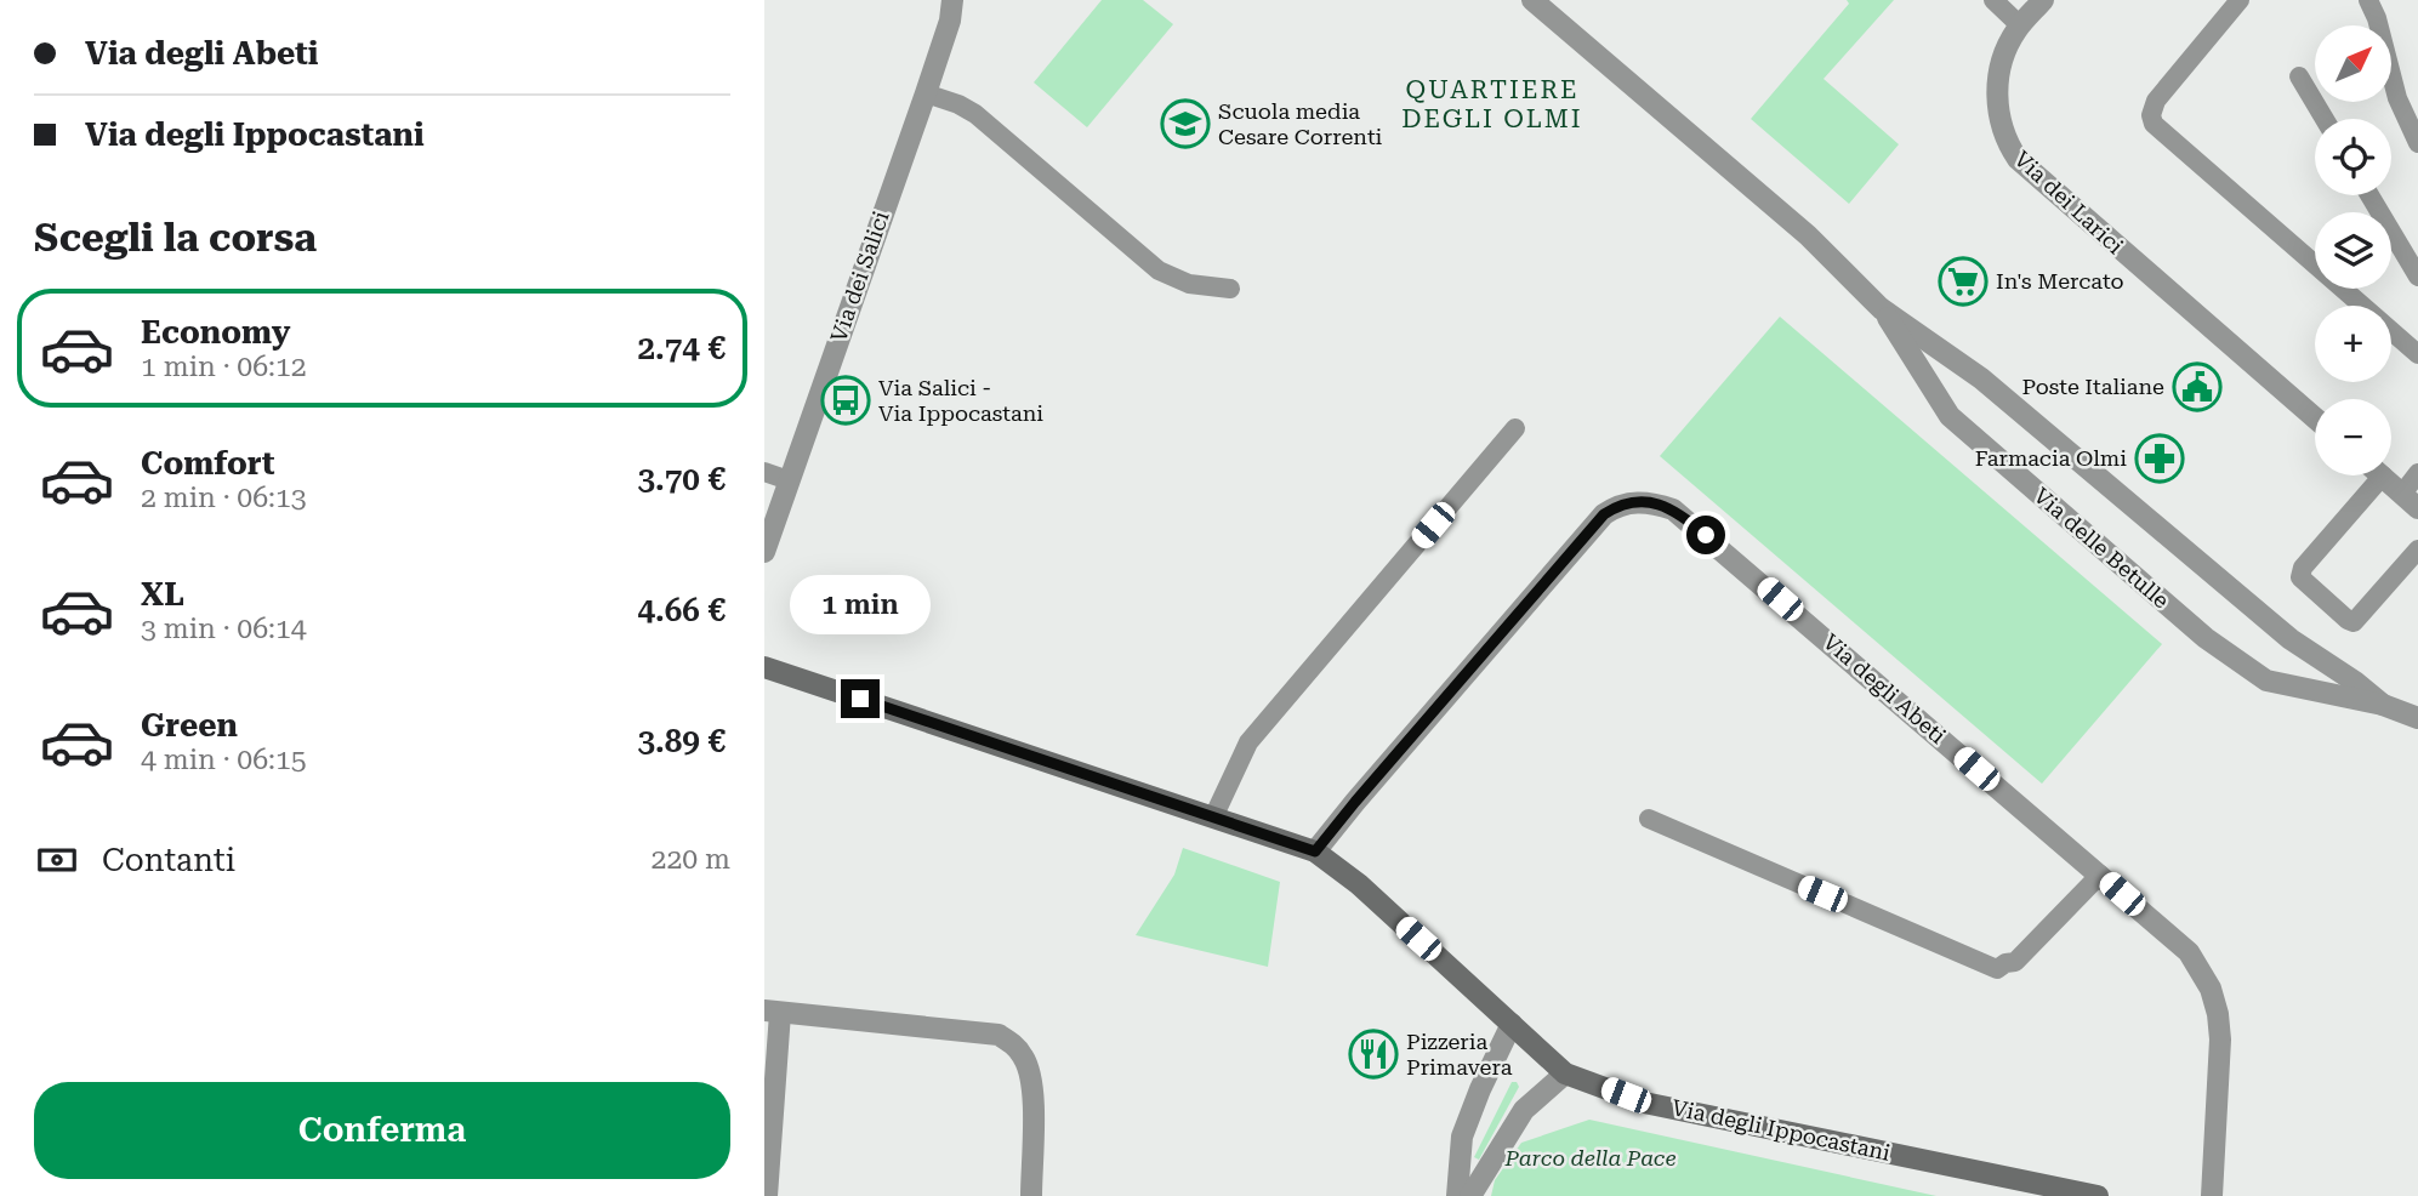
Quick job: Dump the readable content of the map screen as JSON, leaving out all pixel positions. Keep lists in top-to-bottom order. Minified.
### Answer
{"streets":{"street":["Via dei Larici","Via dei Salici","Via delle Betulle","Via degli Abeti","Via degli Ippocastani"]},"crossings":[["Via degli Abeti","Via degli Ippocastani"]],"districts":["QUARTIERE DEGLI OLMI"],"parks":["Parco della Pace"],"places":{"school or university":["Scuola media Cesare Correnti"],"supermarket":["In's Mercato"],"public building":["Poste Italiane"],"bus stop":["Via Salici - Via Ippocastani"],"pharmacy":["Farmacia Olmi"],"restaurant":["Pizzeria Primavera"]},"north":"top right","page":{"banner":["Via degli Abeti","Via degli Ippocastani"],"map_buttons":["+","−"],"heading":"Scegli la corsa","list":[{"name":"Economy","note":"1 min · 06:12","value":"2.74 €"},{"name":"Comfort","note":"2 min · 06:13","value":"3.70 €"},{"name":"XL","note":"3 min · 06:14","value":"4.66 €"},{"name":"Green","note":"4 min · 06:15","value":"3.89 €"}],"bubble":"1 min","pay":["Contanti","220 m"],"buttons":"Conferma"}}
